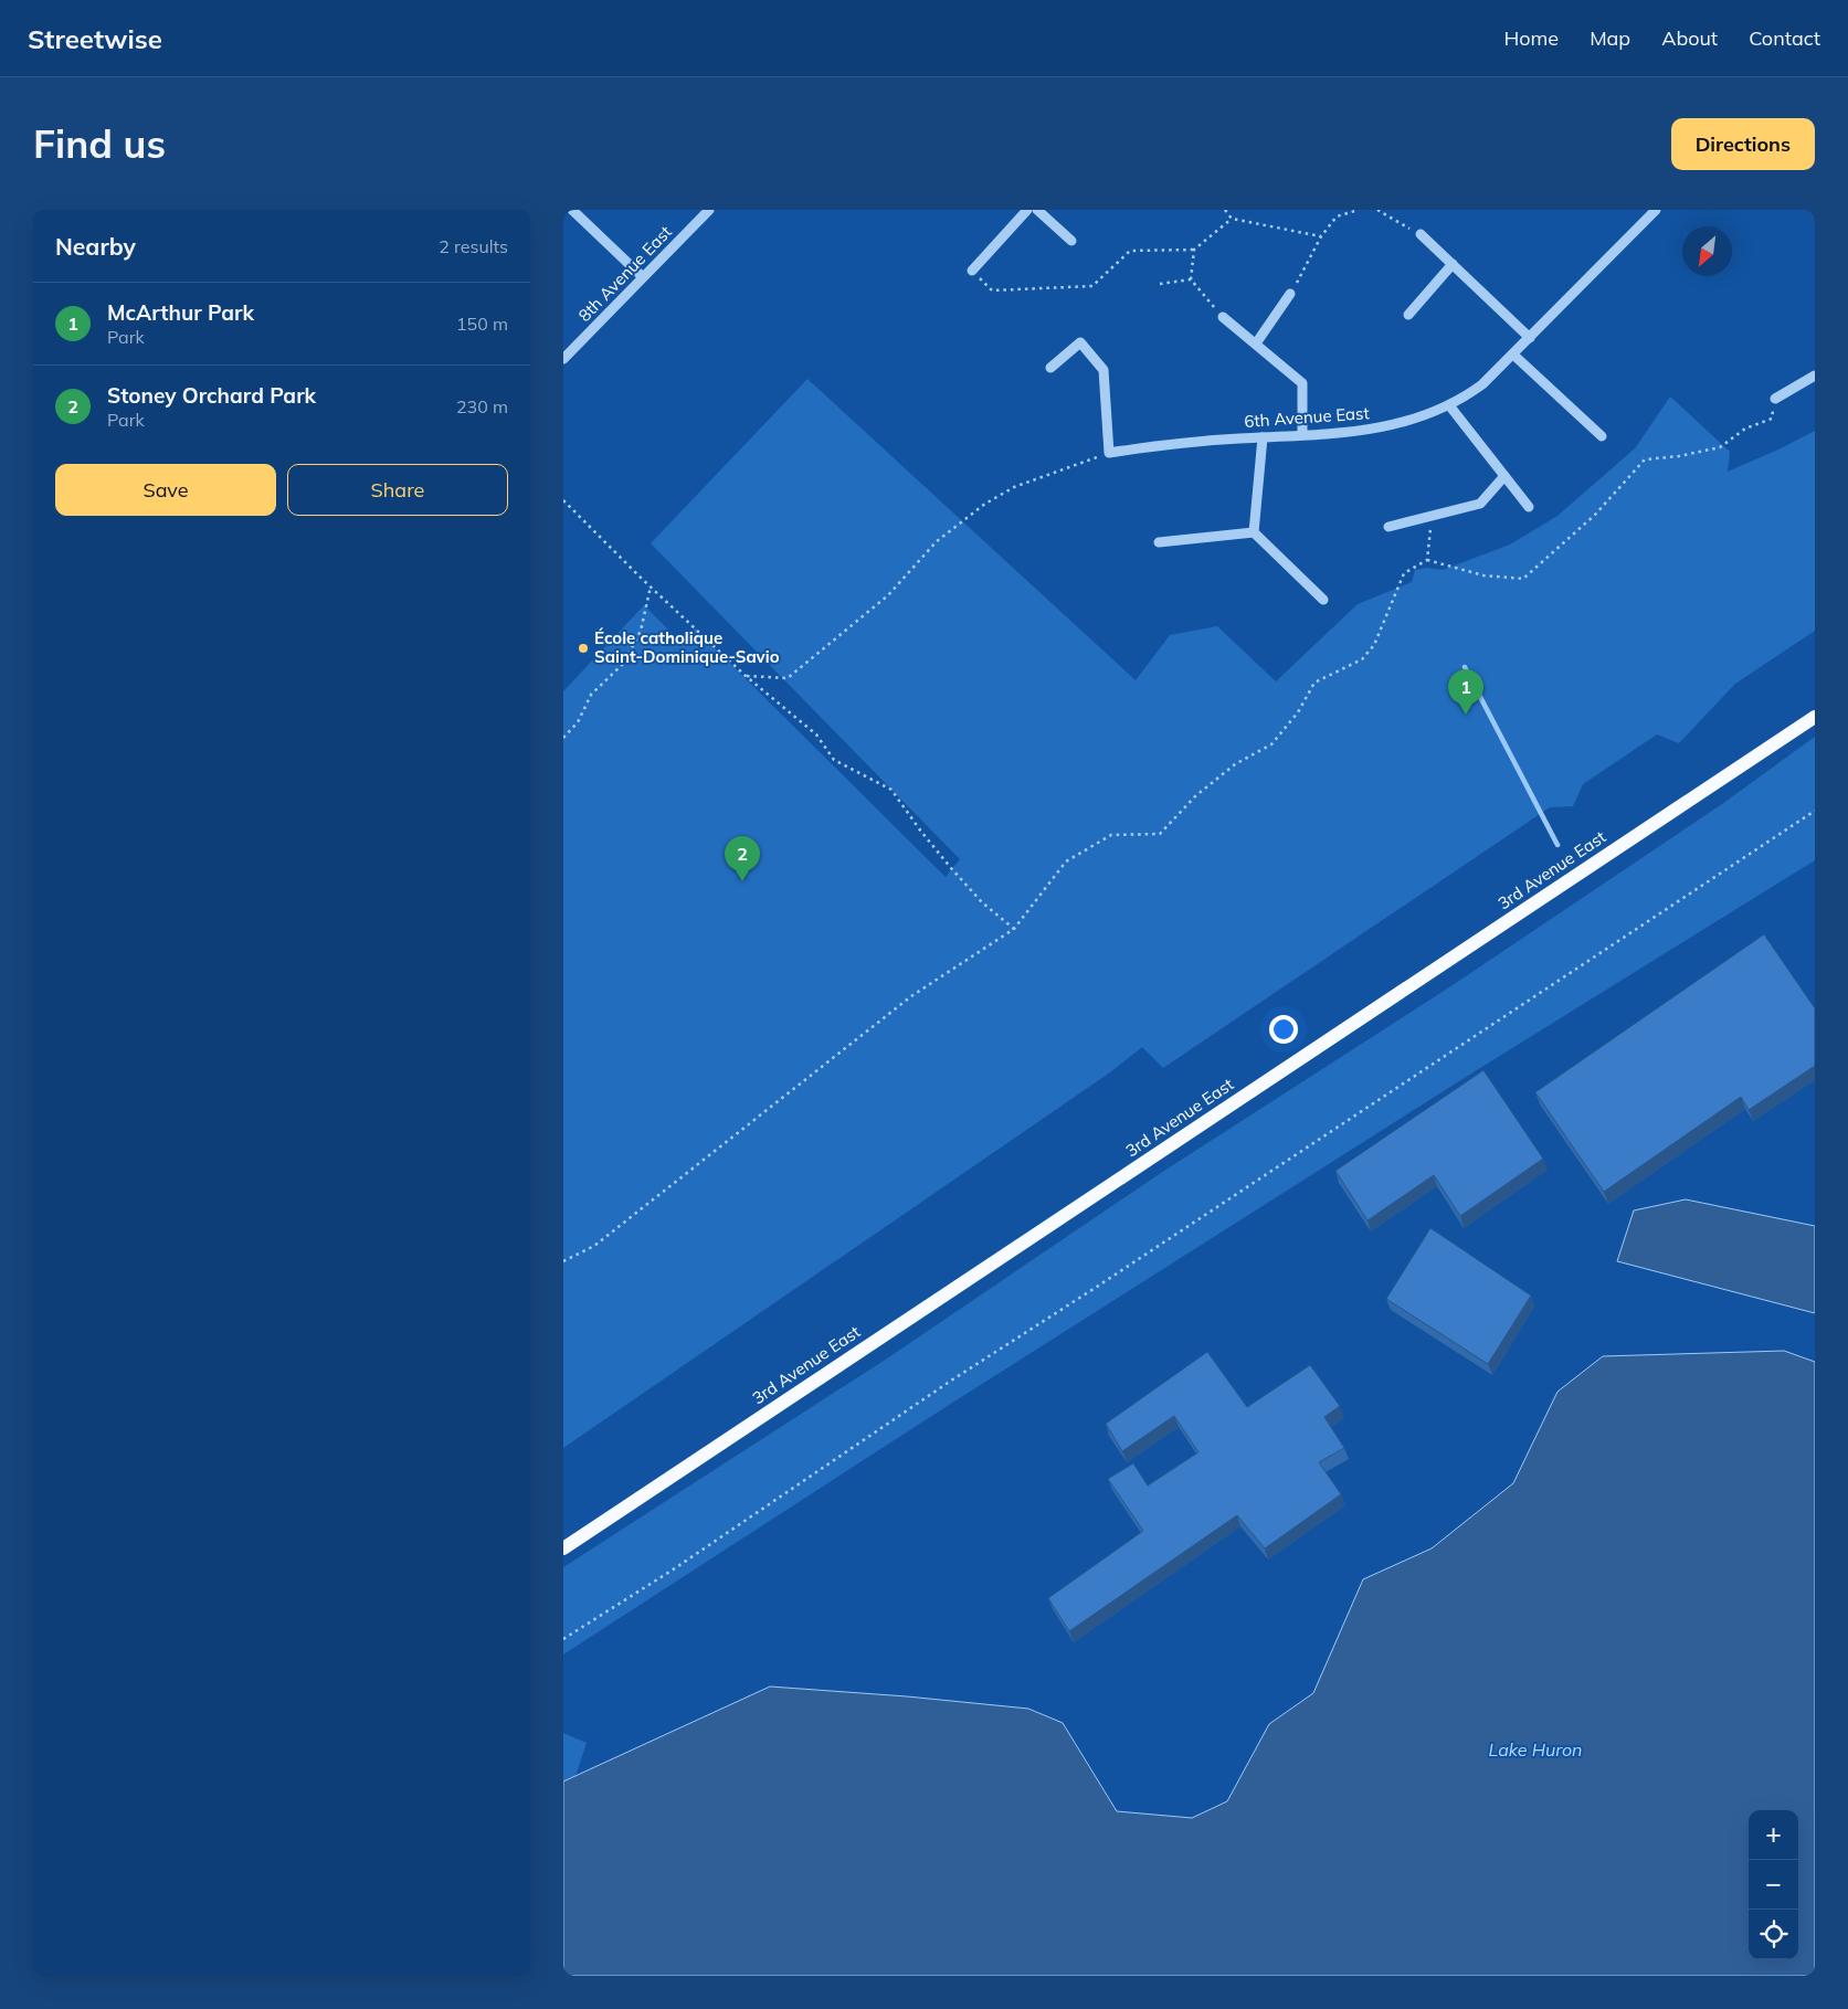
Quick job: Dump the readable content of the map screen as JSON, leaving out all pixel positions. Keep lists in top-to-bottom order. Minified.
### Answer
{"streets":{"main road":["3rd Avenue East"],"street":["8th Avenue East","6th Avenue East"]},"water":["Lake Huron"],"places":["École catholique Saint-Dominique-Savio"],"north":"bottom left","page":{"header":"Streetwise","nav":["Home","Map","About","Contact"],"buttons":["Directions",["Save","Share"]],"title":"Find us","heading":["Nearby","2 results"],"list":[{"mark":"1","name":"McArthur Park","note":"Park","value":"150 m"},{"mark":"2","name":"Stoney Orchard Park","note":"Park","value":"230 m"}],"pins":["1","2"],"map_buttons":["+","−"]}}
